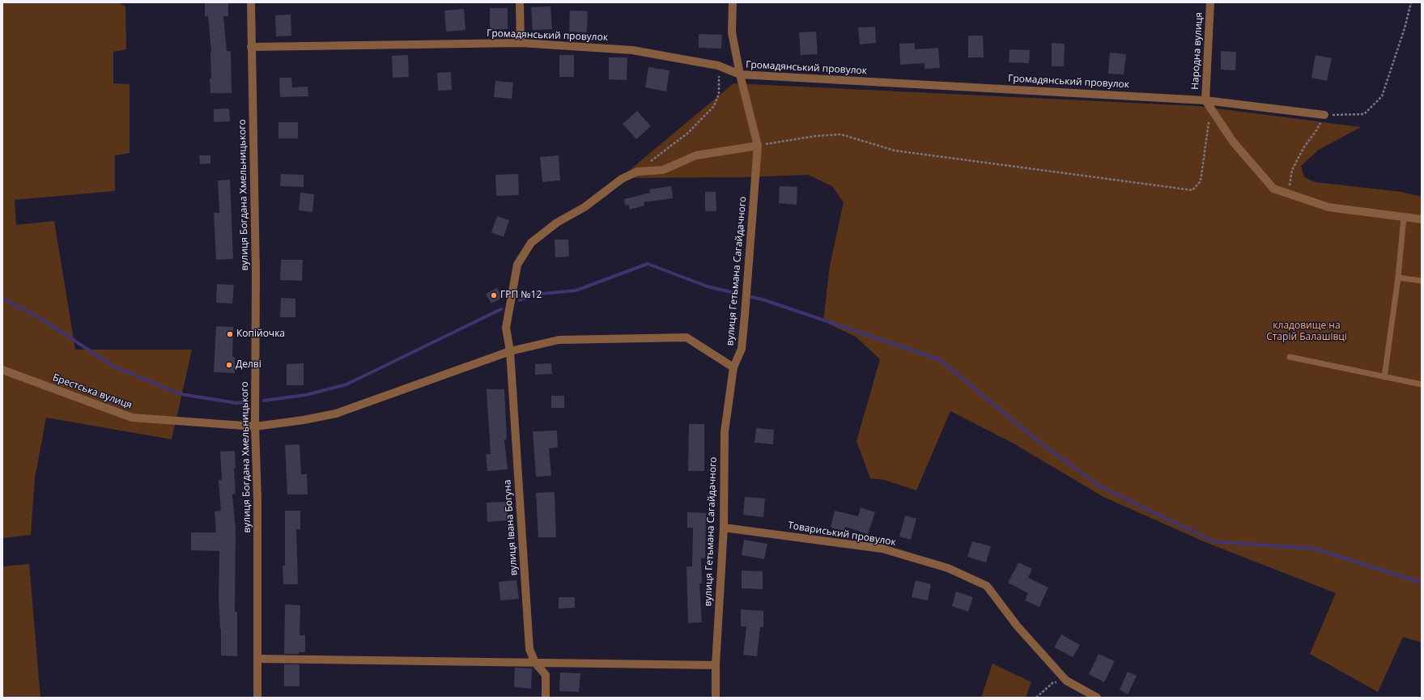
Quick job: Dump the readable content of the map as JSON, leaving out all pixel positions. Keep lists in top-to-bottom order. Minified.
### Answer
{"streets":{"street":["Громадянський провулок","Народна вулиця","вулиця Богдана Хмельницького","вулиця Гетьмана Сагайдачного","Брестська вулиця","вулиця Івана Богуна","Товариський провулок"]},"crossings":[["Громадянський провулок","Народна вулиця"],["Громадянський провулок","вулиця Богдана Хмельницького"],["Громадянський провулок","вулиця Гетьмана Сагайдачного"],["вулиця Богдана Хмельницького","Брестська вулиця"],["вулиця Гетьмана Сагайдачного","Брестська вулиця"],["вулиця Гетьмана Сагайдачного","Товариський провулок"],["Брестська вулиця","вулиця Івана Богуна"]],"parks":["кладовище на Старій Балашівці"],"places":["ГРП №12","Копійочка","Делві"]}
